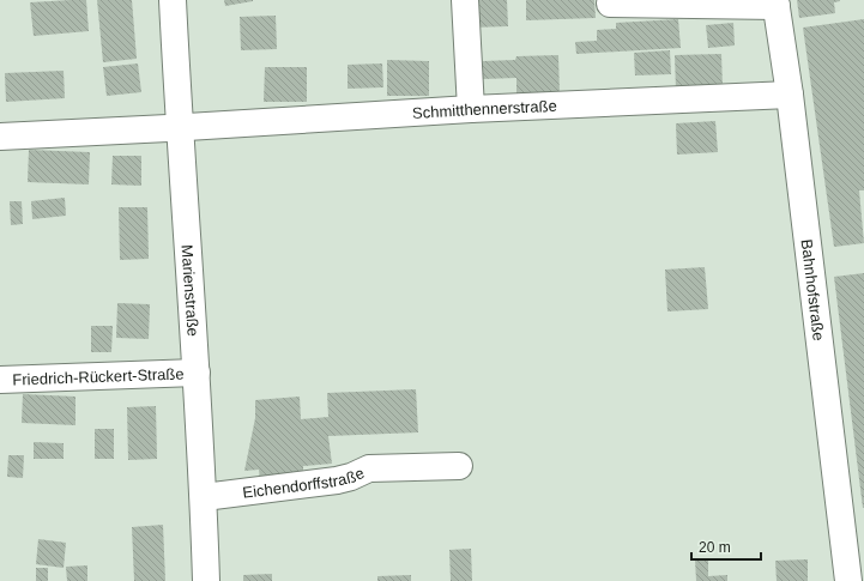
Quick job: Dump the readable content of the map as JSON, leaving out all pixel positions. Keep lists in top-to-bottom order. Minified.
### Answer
{"streets":{"street":["Schmitthennerstraße","Marienstraße","Bahnhofstraße","Friedrich-Rückert-Straße","Eichendorffstraße"]},"crossings":[["Schmitthennerstraße","Marienstraße"],["Schmitthennerstraße","Bahnhofstraße"],["Marienstraße","Friedrich-Rückert-Straße"],["Marienstraße","Eichendorffstraße"]],"scale_bar":"20 m"}
